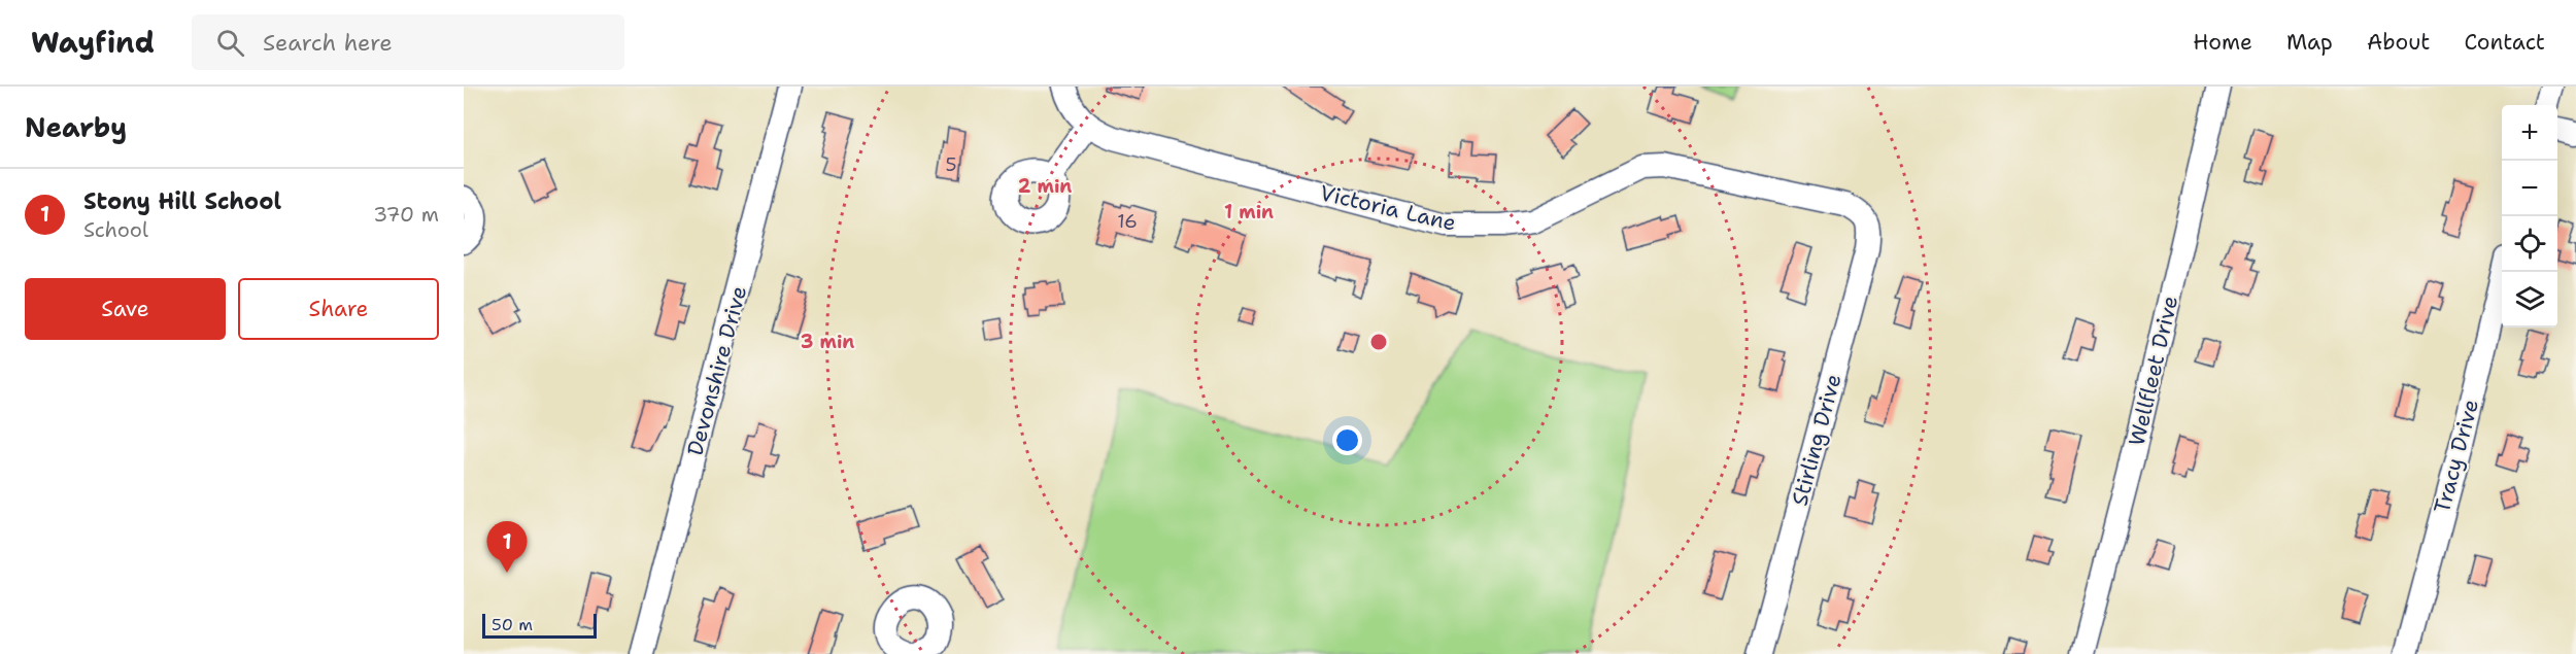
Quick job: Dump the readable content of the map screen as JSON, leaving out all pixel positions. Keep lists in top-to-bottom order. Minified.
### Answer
{"streets":{"street":["Victoria Lane","Devonshire Drive","Wellfleet Drive","Stirling Drive","Tracy Drive"]},"crossings":[["Victoria Lane","Stirling Drive"]],"house_numbers":["5","16"],"scale_bar":"50 m","page":{"header":"Wayfind","search":"Search here","nav":["Home","Map","About","Contact"],"heading":"Nearby","map_buttons":["+","−"],"list":[{"mark":"1","name":"Stony Hill School","note":"School","value":"370 m"}],"buttons":["Save","Share"],"pins":"1","scale":"50 m"},"rings":["2 min","1 min","3 min"]}
